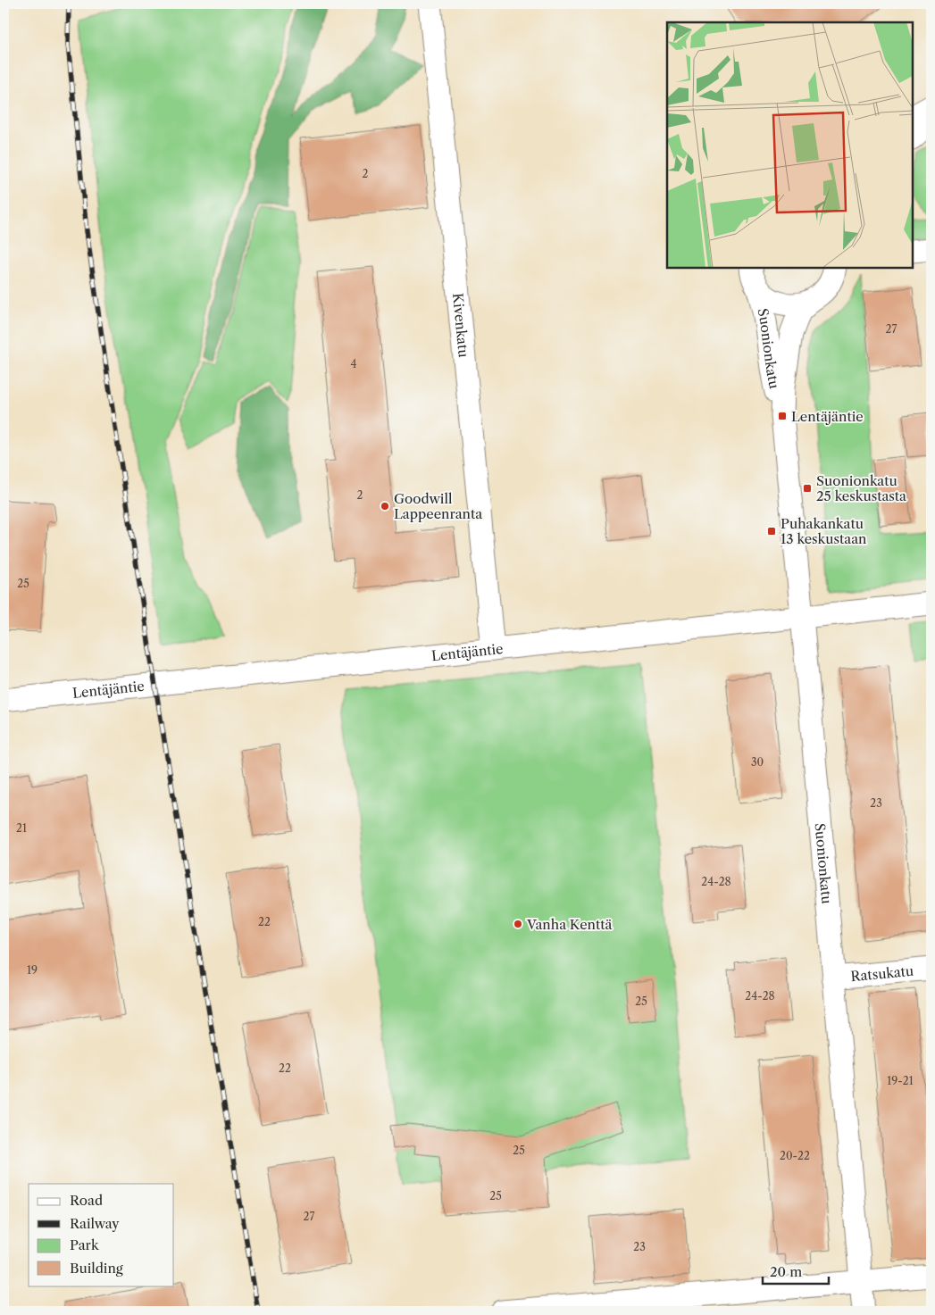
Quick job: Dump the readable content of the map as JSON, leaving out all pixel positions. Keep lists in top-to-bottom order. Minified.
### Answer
{"streets":{"street":["Kivenkatu","Suonionkatu","Lentäjäntie","Ratsukatu"]},"crossings":[["Kivenkatu","Lentäjäntie"],["Suonionkatu","Lentäjäntie"],["Suonionkatu","Ratsukatu"]],"places":{"transit":["Lentäjäntie","Suonionkatu 25 keskustasta","Puhakankatu 13 keskustaan"],"other":["Goodwill Lappeenranta","Vanha Kenttä"]},"house_numbers":["2","27","4","2","25","30","23","21","24-28","22","19","24-28","25","22","19-21","25","20-22","25","27","23"],"legend":["Road","Railway","Park","Building"],"scale_bar":"20 m"}
